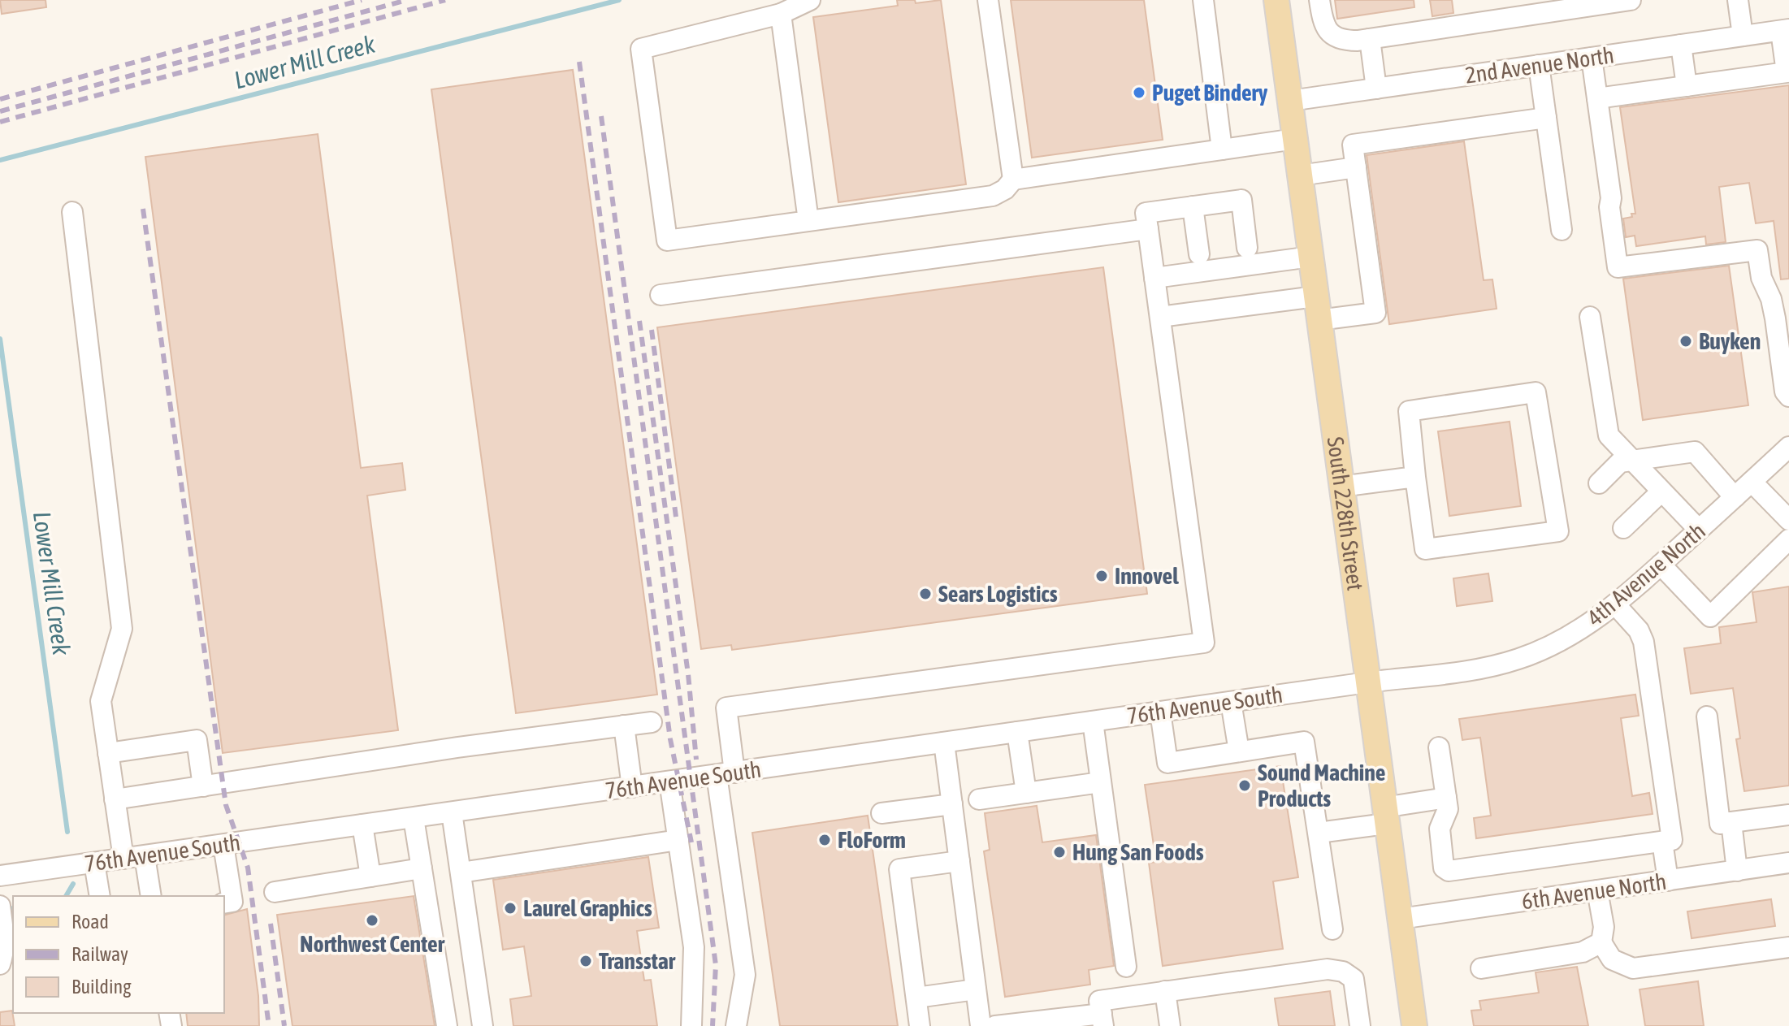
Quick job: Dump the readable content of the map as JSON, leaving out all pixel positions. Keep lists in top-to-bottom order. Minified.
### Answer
{"streets":{"main road":["South 228th Street"],"street":["2nd Avenue North","4th Avenue North","76th Avenue South","6th Avenue North"]},"crossings":[["2nd Avenue North","South 228th Street"],["South 228th Street","4th Avenue North"],["South 228th Street","76th Avenue South"],["South 228th Street","6th Avenue North"],["4th Avenue North","76th Avenue South"]],"water":["Lower Mill Creek"],"places":["Puget Bindery","Buyken","Innovel","Sears Logistics","Sound Machine Products","FloForm","Hung San Foods","Laurel Graphics","Northwest Center","Transstar"],"legend":["Road","Railway","Building"]}
